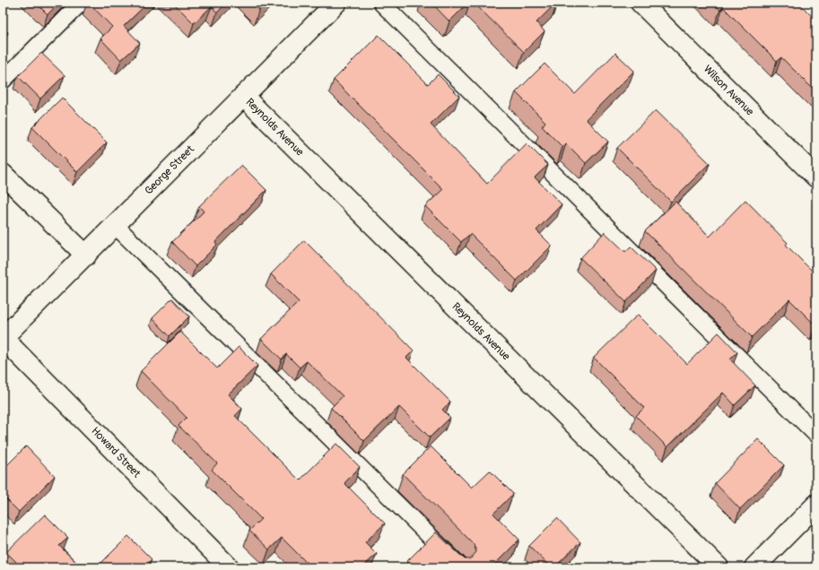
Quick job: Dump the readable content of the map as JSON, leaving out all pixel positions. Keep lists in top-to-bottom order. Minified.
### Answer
{"streets":{"street":["Wilson Avenue","Reynolds Avenue","George Street","Howard Street"]},"crossings":[["Reynolds Avenue","George Street"],["George Street","Howard Street"]]}
